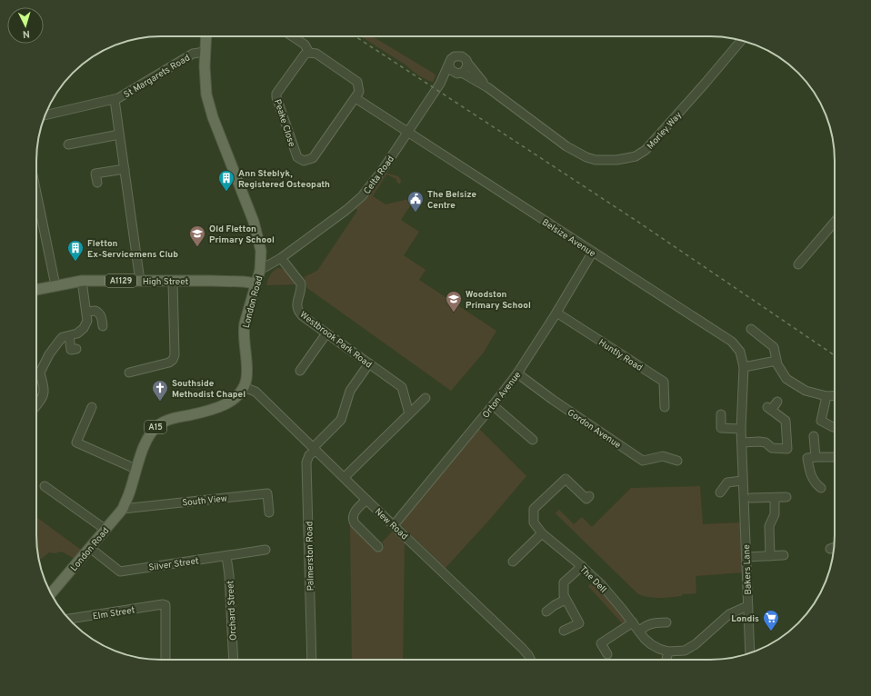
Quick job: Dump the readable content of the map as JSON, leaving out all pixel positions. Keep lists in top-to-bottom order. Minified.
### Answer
{"streets":{"main road":["A1129","High Street","London Road","A15"],"street":["St Margarets Road","Peake Close","Morley Way","Celta Road","Belsize Avenue","Westbrook Park Road","Huntly Road","Orton Avenue","Gordon Avenue","South View","New Road","Palmerston Road","Silver Street","Bakers Lane","The Dell","Orchard Street","Elm Street"]},"crossings":[["St Margarets Road","High Street"],["St Margarets Road","London Road"],["Morley Way","Celta Road"],["Celta Road","Belsize Avenue"],["Celta Road","London Road"],["Celta Road","Westbrook Park Road"],["Belsize Avenue","Orton Avenue"],["Belsize Avenue","Bakers Lane"],["High Street","London Road"],["London Road","South View"],["London Road","New Road"],["London Road","Silver Street"],["Westbrook Park Road","Palmerston Road"],["Huntly Road","Orton Avenue"],["Orton Avenue","Gordon Avenue"],["Orton Avenue","New Road"],["New Road","Palmerston Road"],["Silver Street","Orchard Street"],["Bakers Lane","The Dell"]],"places":{"building":["Ann Steblyk, Registered Osteopath","Fletton Ex-Servicemens Club"],"public building":["The Belsize Centre"],"school or university":["Old Fletton Primary School","Woodston Primary School"],"church":["Southside Methodist Chapel"],"supermarket":["Londis"]},"north":"bottom"}
